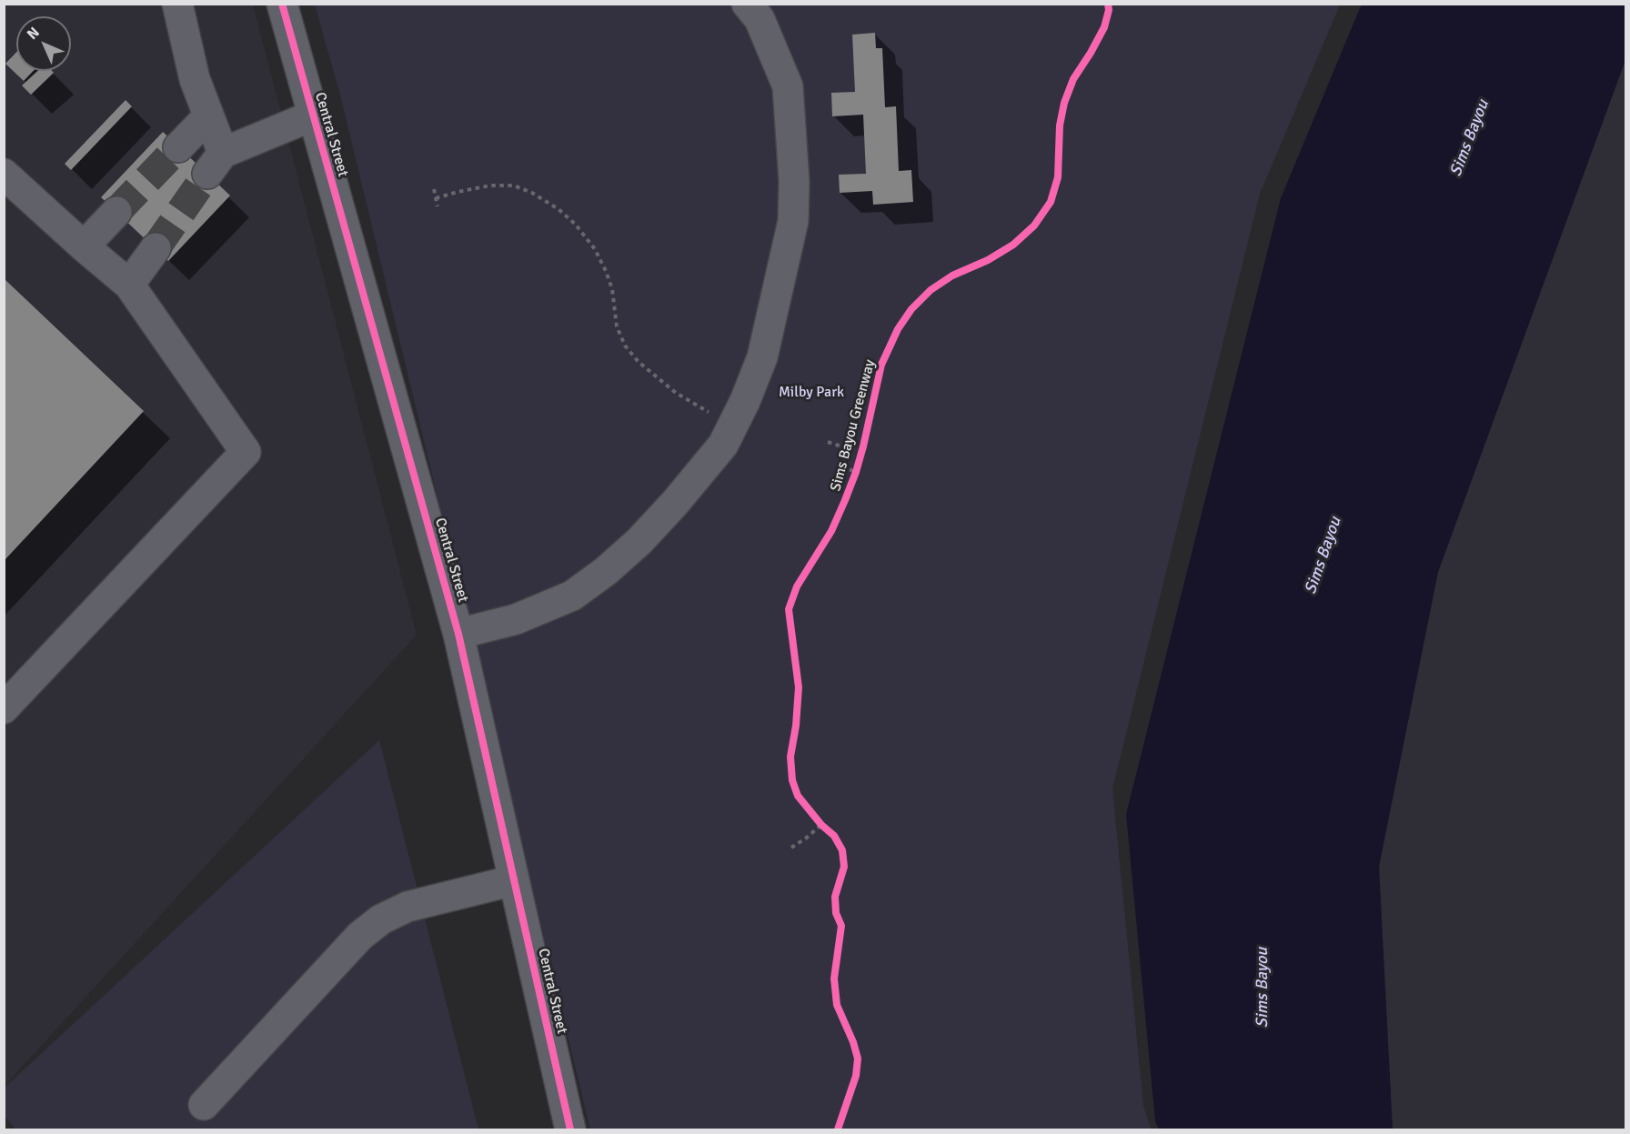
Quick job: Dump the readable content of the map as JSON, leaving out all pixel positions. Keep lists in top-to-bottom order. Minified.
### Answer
{"streets":{"street":["Central Street"],"cycle path":["Sims Bayou Greenway"]},"water":["Sims Bayou"],"parks":["Milby Park"],"north":"top left"}
